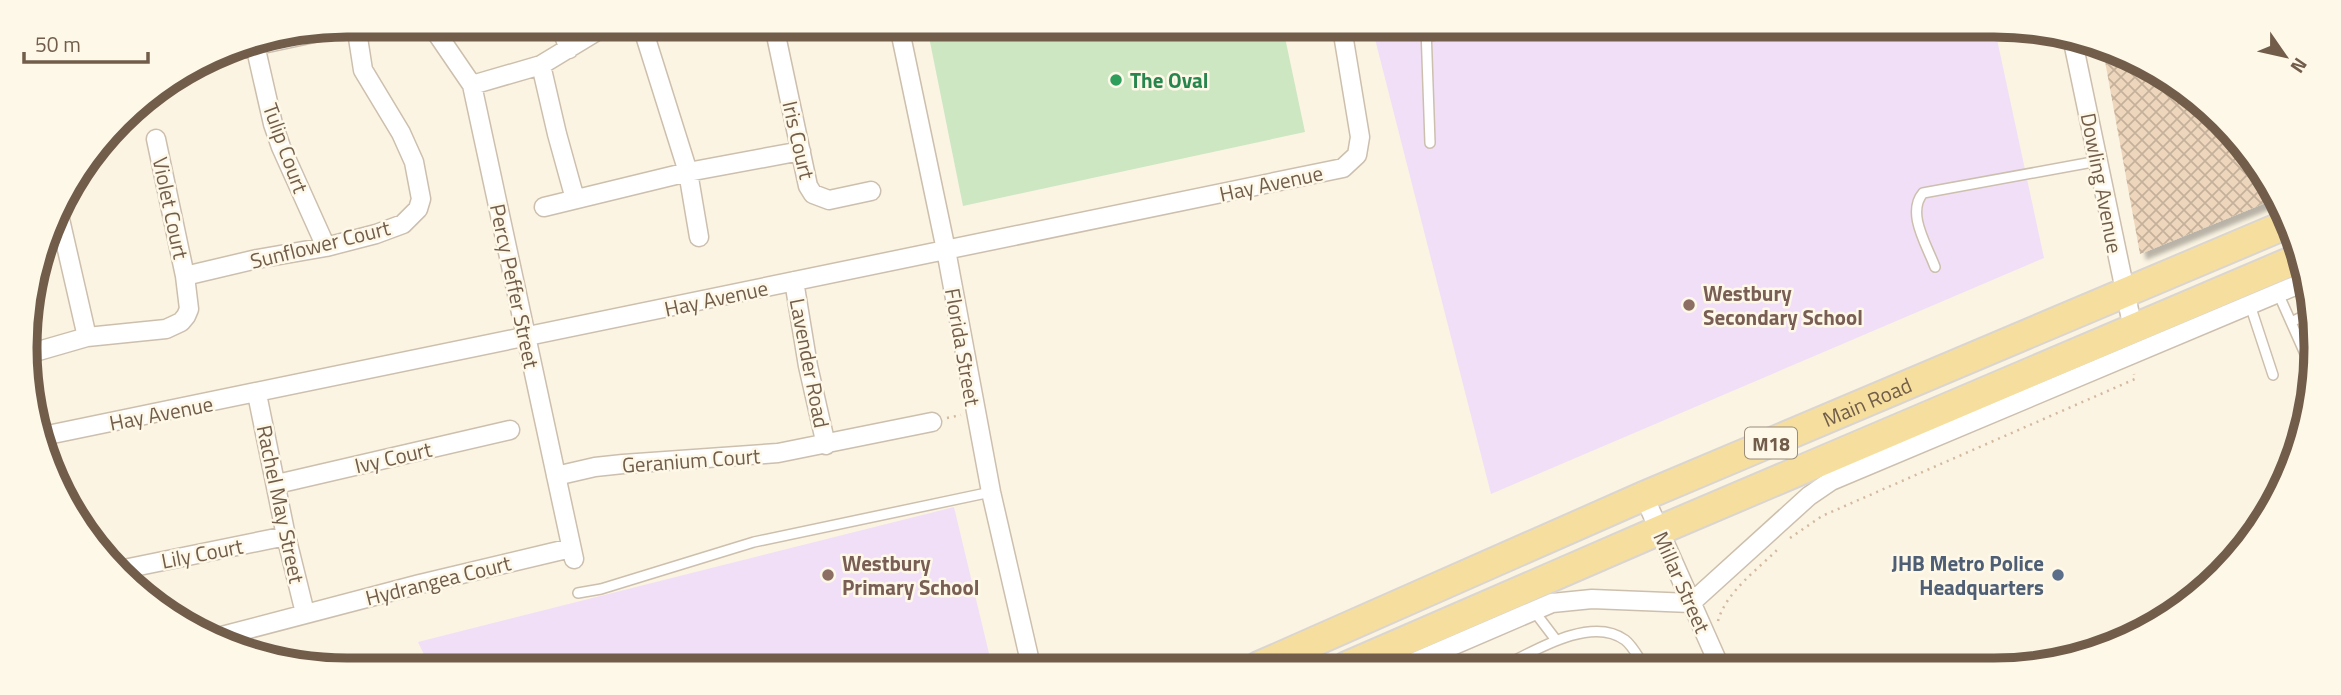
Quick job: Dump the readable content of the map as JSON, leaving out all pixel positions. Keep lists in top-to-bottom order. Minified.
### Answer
{"streets":{"main road":["Main Road","M18"],"street":["Iris Court","Tulip Court","Hay Avenue","Dowling Avenue","Violet Court","Sunflower Court","Percy Peffer Street","Florida Street","Lavender Road","Ivy Court","Geranium Court","Rachel May Street","Lily Court","Hydrangea Court","Millar Street"]},"crossings":[["Tulip Court","Sunflower Court"],["Hay Avenue","Percy Peffer Street"],["Hay Avenue","Florida Street"],["Hay Avenue","Lavender Road"],["Hay Avenue","Rachel May Street"],["Dowling Avenue","Main Road"],["Violet Court","Sunflower Court"],["Percy Peffer Street","Geranium Court"],["Percy Peffer Street","Hydrangea Court"],["Lavender Road","Geranium Court"],["Main Road","Millar Street"],["Ivy Court","Rachel May Street"],["Rachel May Street","Lily Court"],["Rachel May Street","Hydrangea Court"]],"places":["The Oval","Westbury Secondary School","Westbury Primary School","JHB Metro Police Headquarters"],"scale_bar":"50 m","north":"bottom right"}
